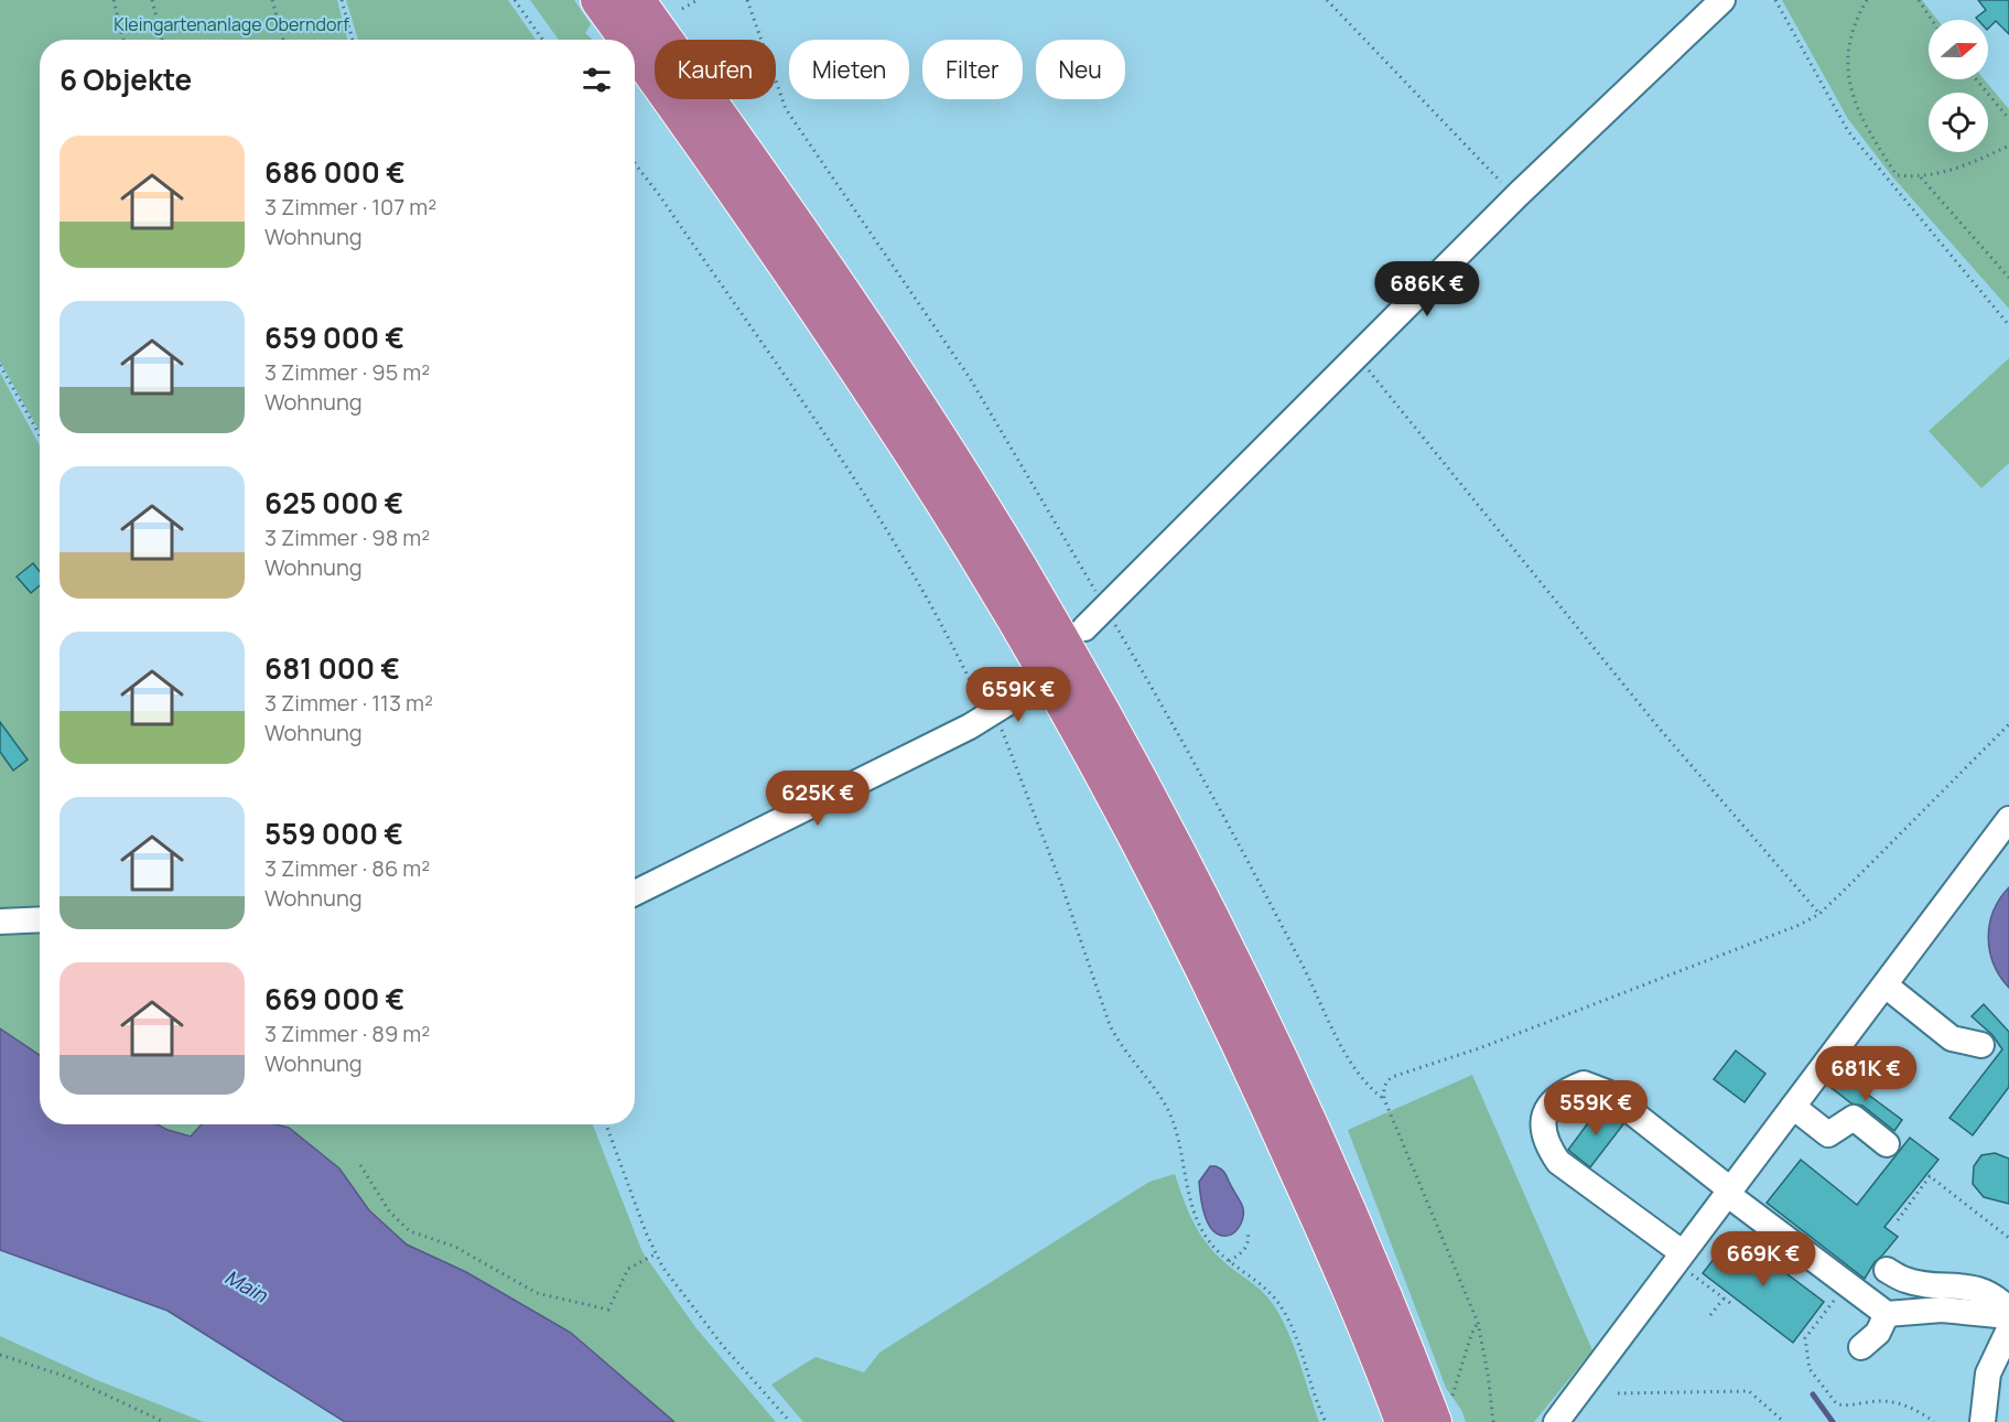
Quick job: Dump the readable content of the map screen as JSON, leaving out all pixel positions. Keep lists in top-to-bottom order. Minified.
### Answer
{"water":["Main"],"parks":["Kleingartenanlage Oberndorf"],"north":"right","page":{"chip":["Kaufen","Mieten","Filter","Neu"],"heading":"6 Objekte","list":[{"name":"686 000 €","note":"3 Zimmer · 107 m² · Wohnung"},{"name":"659 000 €","note":"3 Zimmer · 95 m² · Wohnung"},{"name":"625 000 €","note":"3 Zimmer · 98 m² · Wohnung"},{"name":"681 000 €","note":"3 Zimmer · 113 m² · Wohnung"},{"name":"559 000 €","note":"3 Zimmer · 86 m² · Wohnung"},{"name":"669 000 €","note":"3 Zimmer · 89 m² · Wohnung"}],"price":["686K €","659K €","625K €","681K €","559K €","669K €"]}}
